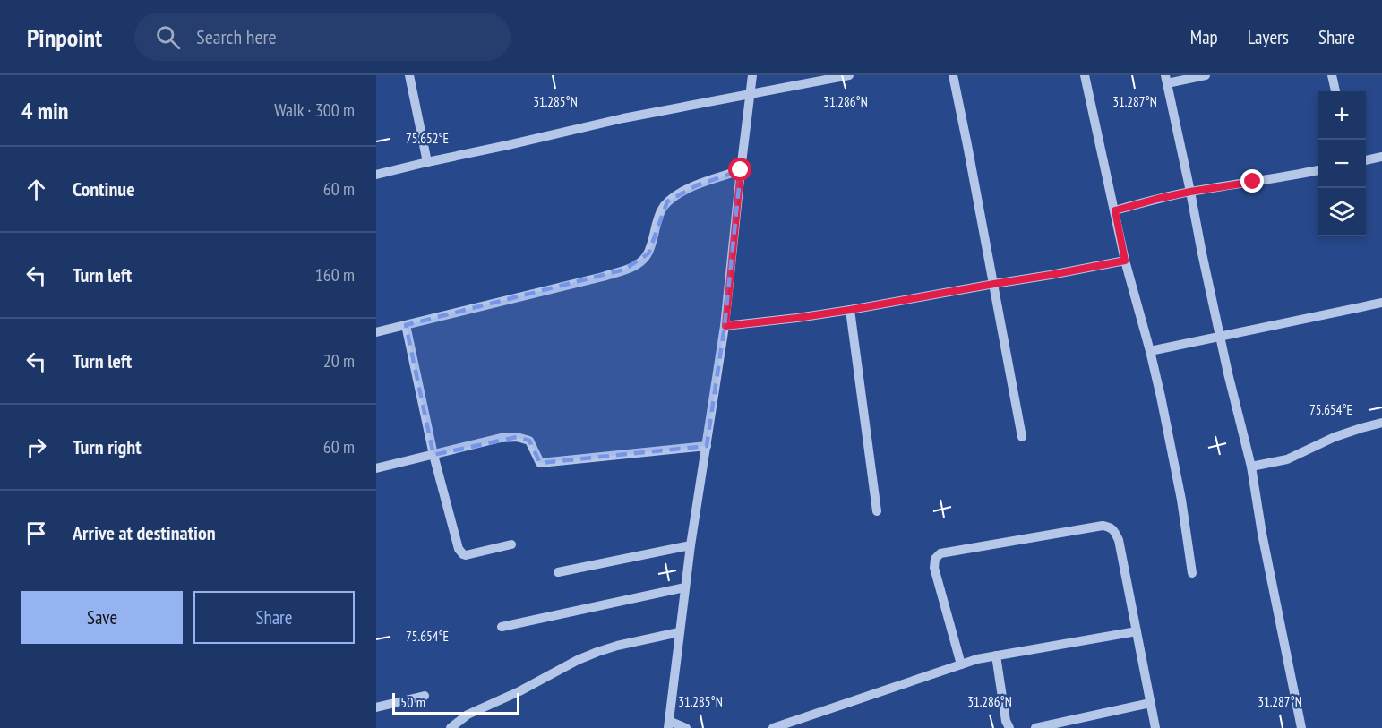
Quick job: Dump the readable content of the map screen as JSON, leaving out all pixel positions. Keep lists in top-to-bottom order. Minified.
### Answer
{"scale_bar":"50 m","page":{"header":"Pinpoint","search":"Search here","nav":["Map","Layers","Share"],"heading":["4 min","Walk · 300 m"],"map_buttons":["+","−"],"list":[["Continue","60 m"],["Turn left","160 m"],["Turn left","20 m"],["Turn right","60 m"],"Arrive at destination"],"buttons":["Save","Share"],"scale":"50 m"},"coordinates":["31.287°N","31.285°N","31.286°N","75.652°E","75.654°E"]}
